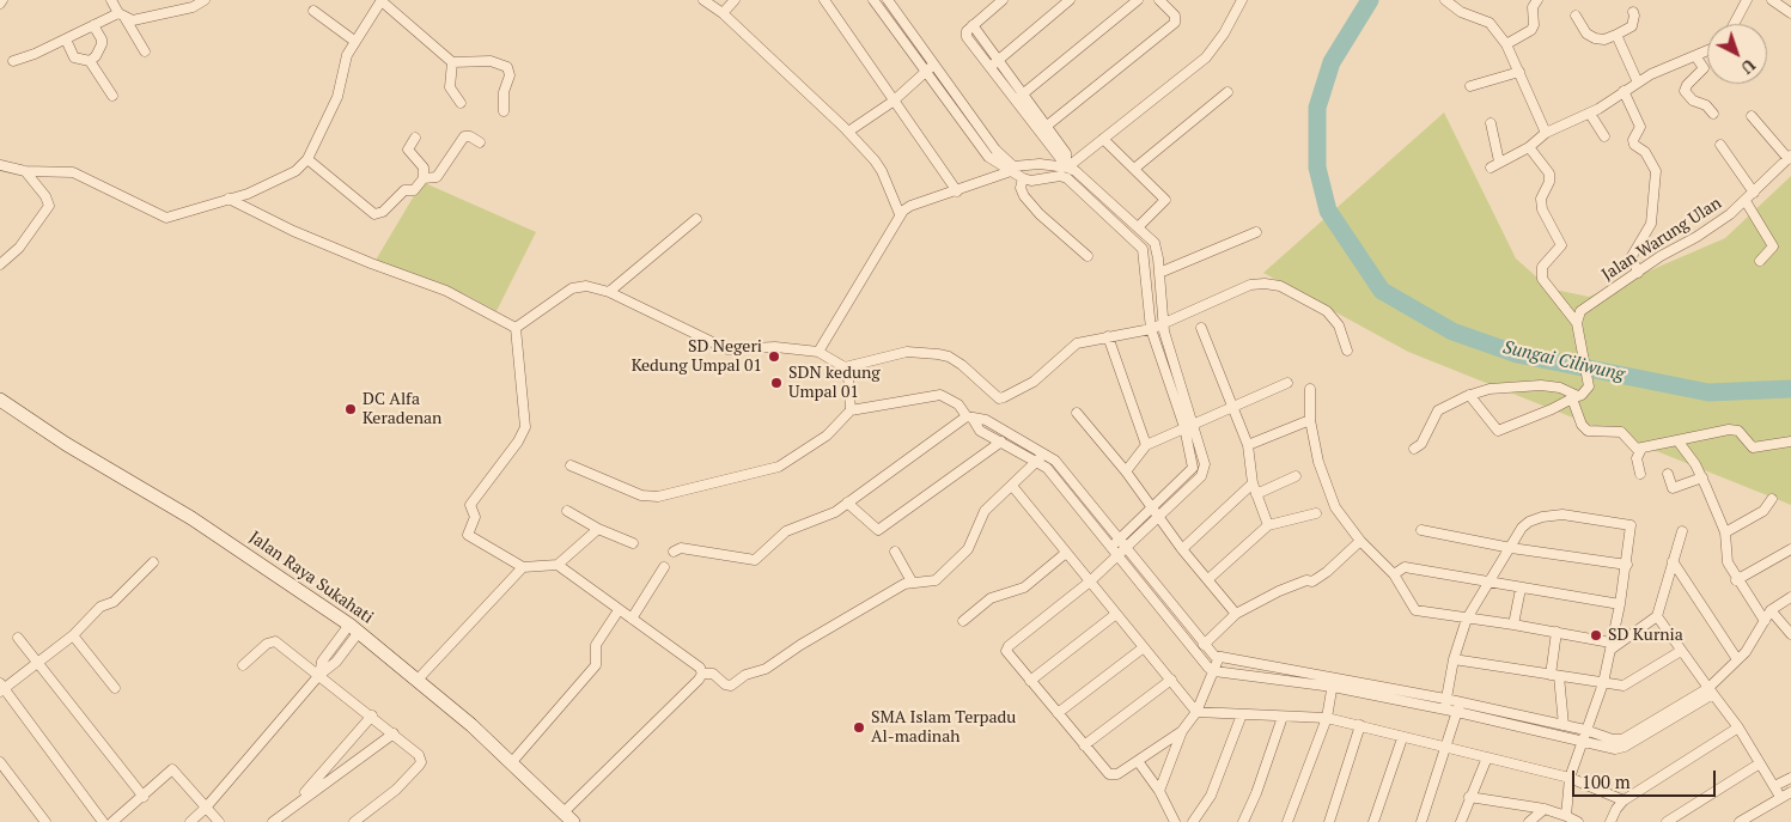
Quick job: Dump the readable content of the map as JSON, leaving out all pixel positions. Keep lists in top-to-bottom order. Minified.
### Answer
{"streets":{"main road":["Jalan Raya Sukahati"],"street":["Jalan Warung Ulan"]},"water":["Sungai Ciliwung"],"places":["SD Negeri Kedung Umpal 01","SDN kedung Umpal 01","DC Alfa Keradenan","SD Kurnia","SMA Islam Terpadu Al-madinah"],"scale_bar":"100 m","north":"bottom right"}
